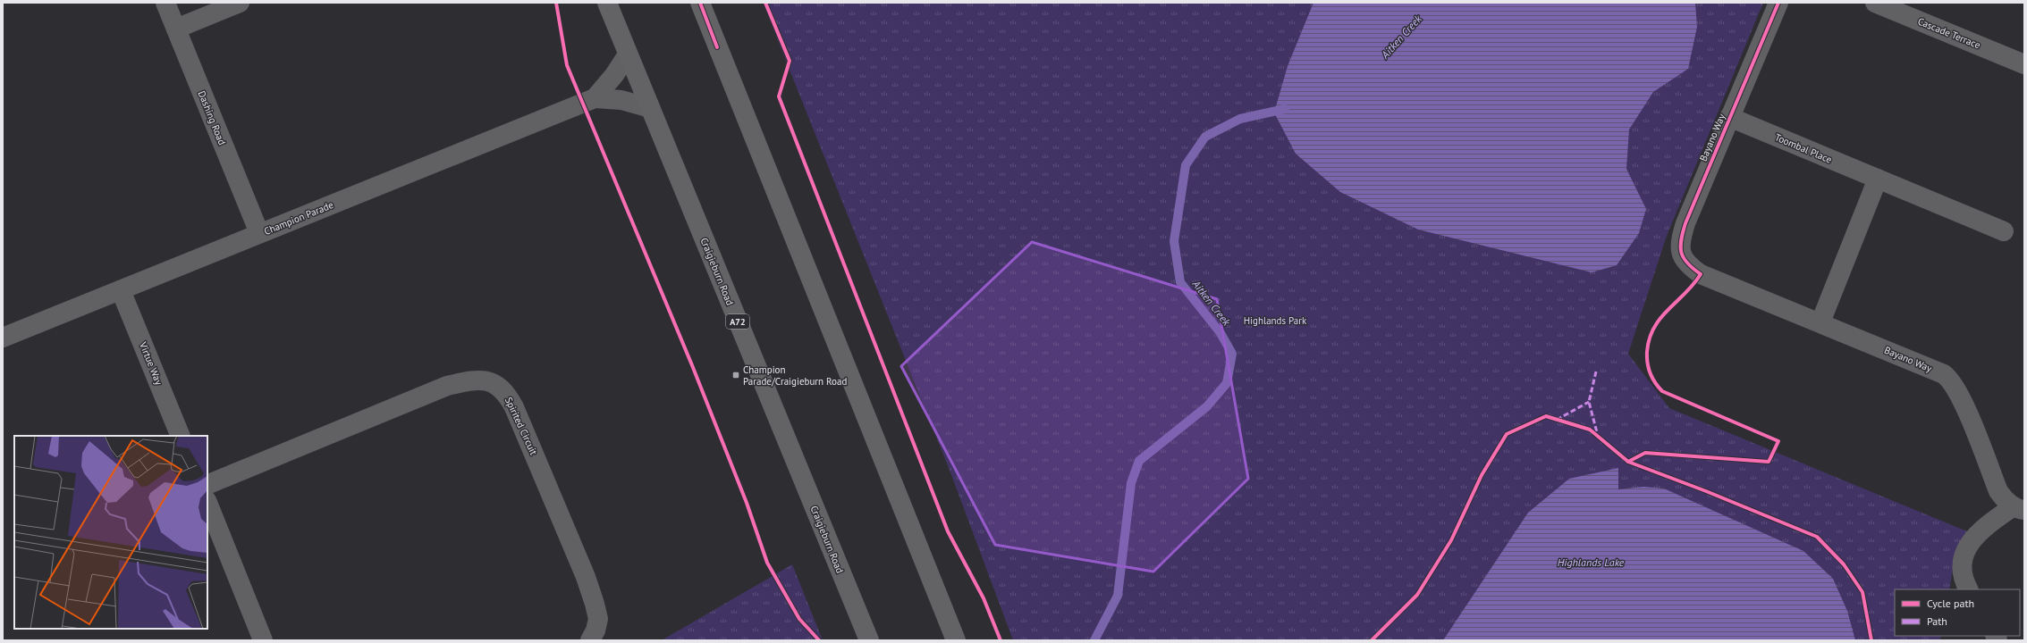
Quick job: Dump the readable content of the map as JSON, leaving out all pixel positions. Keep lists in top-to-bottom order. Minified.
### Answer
{"streets":{"main road":["Craigieburn Road","A72"],"street":["Cascade Terrace","Dashing Road","Bayano Way","Toombal Place","Champion Parade","Virtue Way","Spirited Circuit"]},"crossings":[["Dashing Road","Champion Parade"],["Bayano Way","Toombal Place"],["Champion Parade","Craigieburn Road"],["Champion Parade","Virtue Way"]],"water":["Aitken Creek","Highlands Lake"],"parks":["Highlands Park"],"places":{"transit":["Champion Parade/Craigieburn Road"]},"legend":["Cycle path","Path"]}
